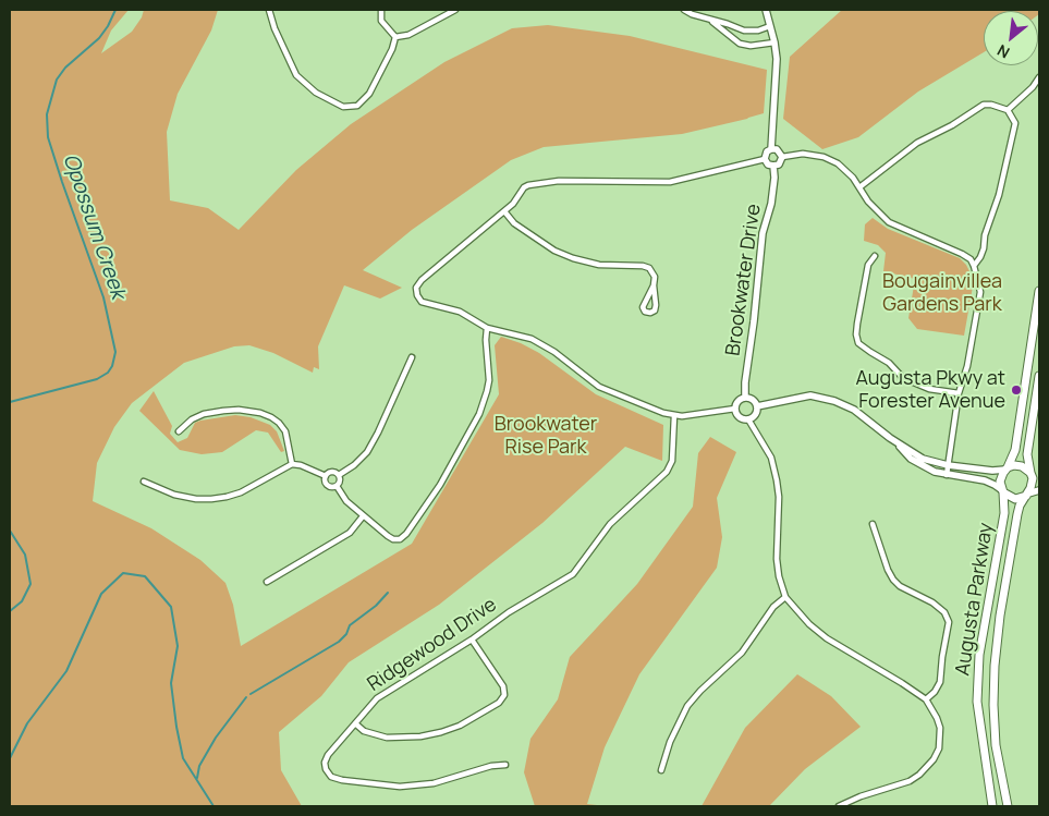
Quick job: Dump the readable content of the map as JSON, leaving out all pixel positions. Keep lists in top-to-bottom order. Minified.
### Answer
{"streets":{"main road":["Augusta Parkway"],"street":["Brookwater Drive","Ridgewood Drive"]},"water":["Opossum Creek"],"parks":["Bougainvillea Gardens Park","Brookwater Rise Park"],"places":["Augusta Pkwy at Forester Avenue"],"north":"bottom left"}
